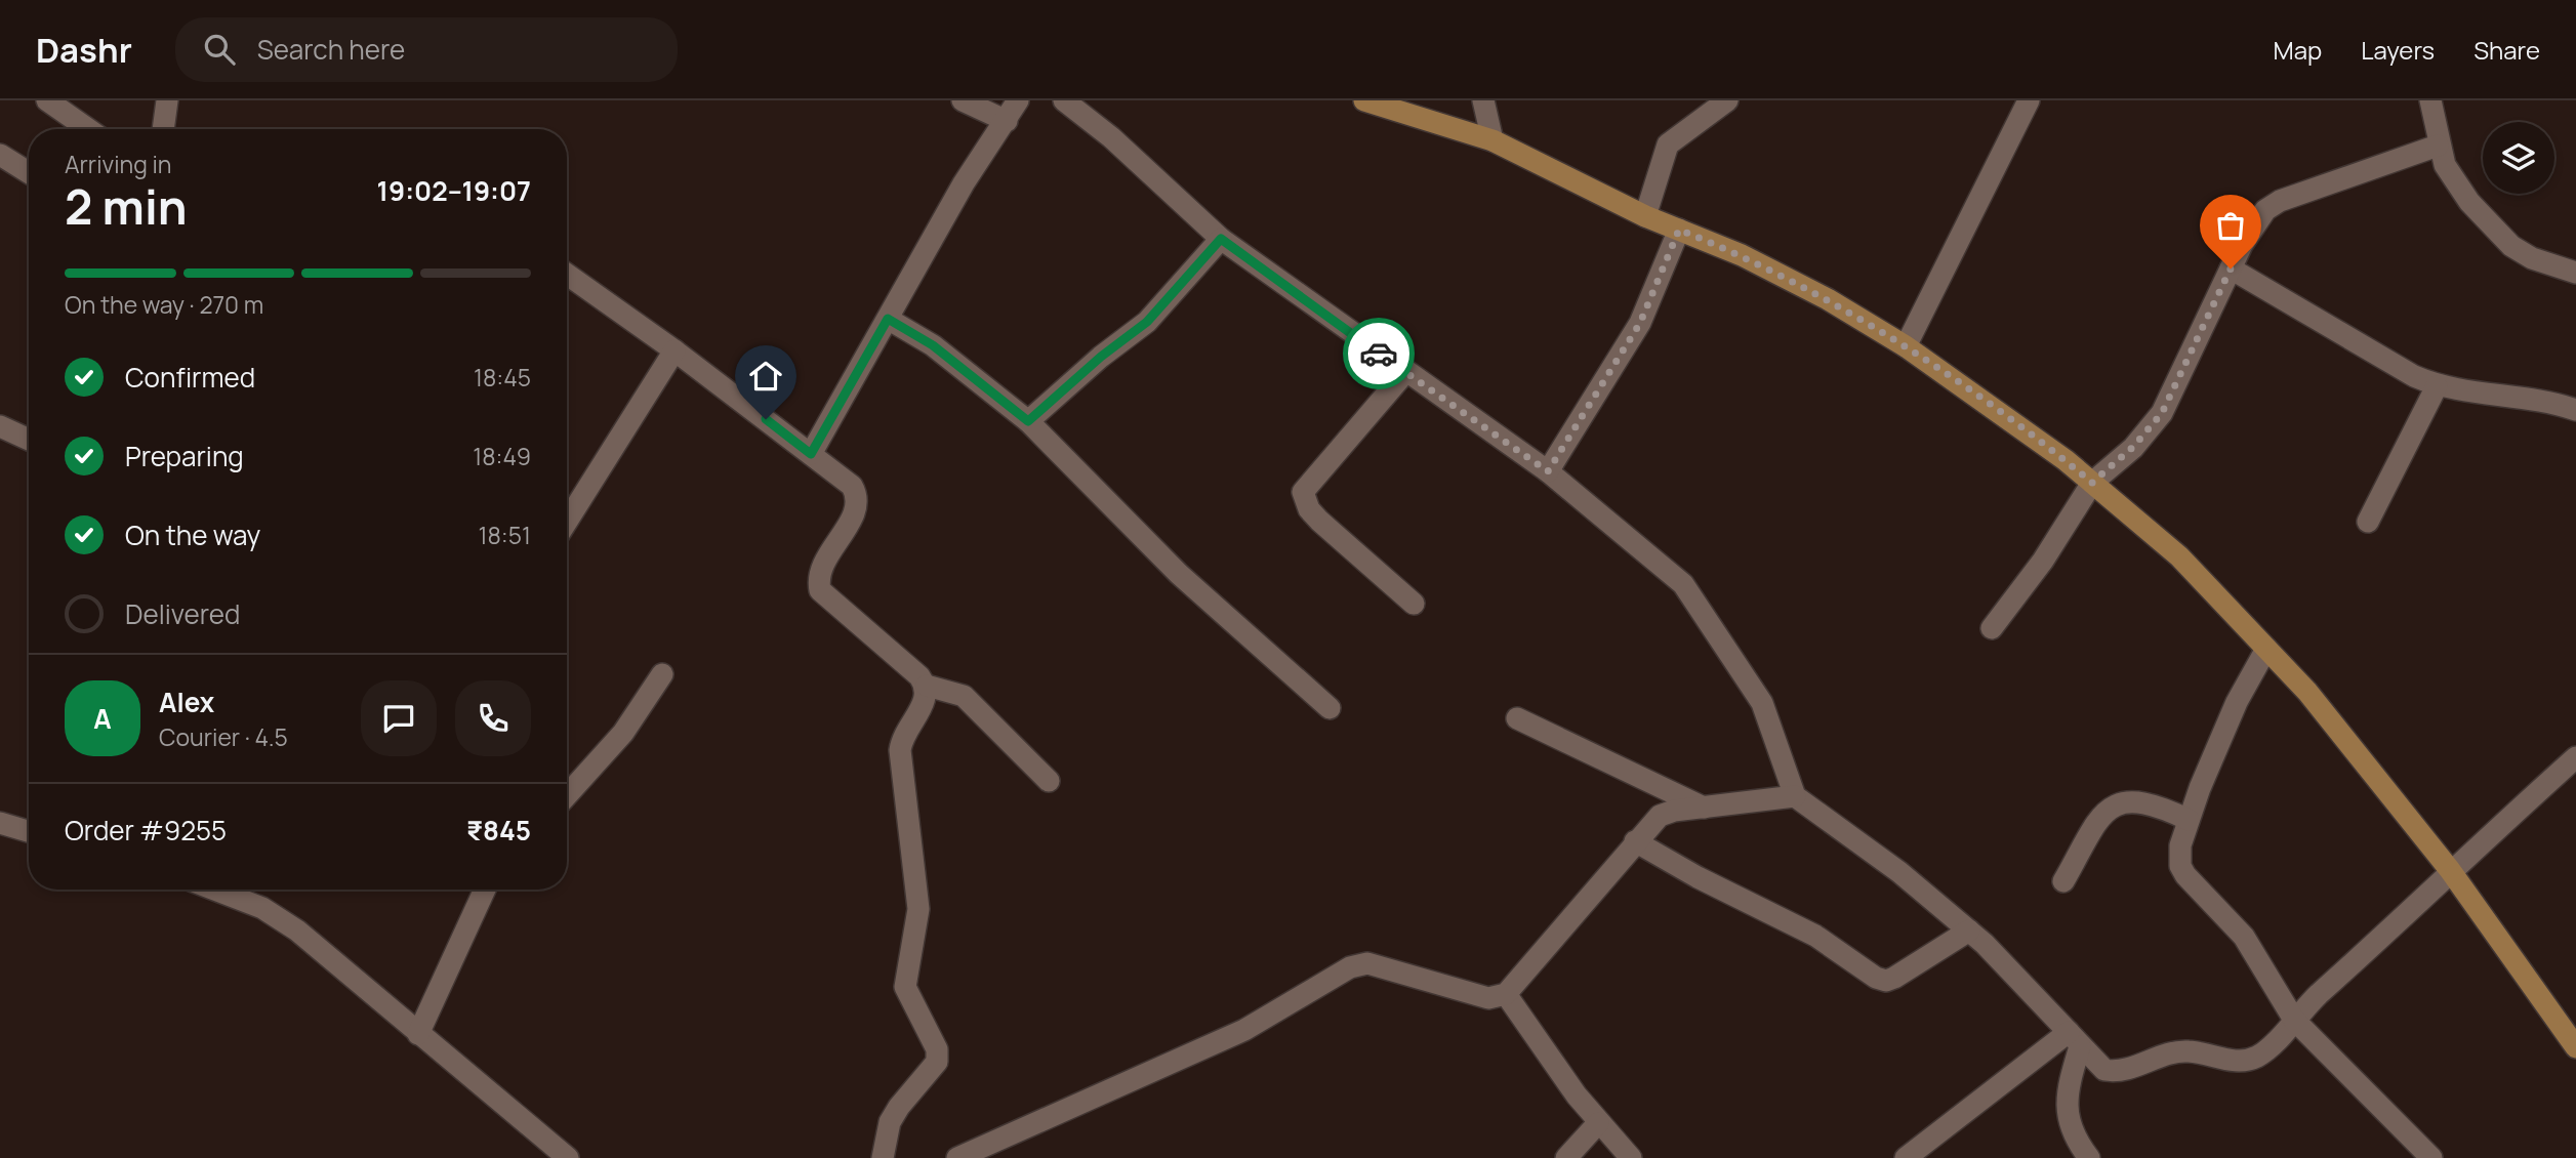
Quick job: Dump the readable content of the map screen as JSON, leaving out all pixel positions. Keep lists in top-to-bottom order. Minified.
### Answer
{"page":{"header":"Dashr","search":"Search here","nav":["Map","Layers","Share"],"heading":["2 min","Arriving in","19:02–19:07"],"panel":["Alex","Courier · 4.5","Order #9255","₹845"],"bar":"On the way · 270 m","list":[["Confirmed","18:45"],["Preparing","18:49"],["On the way","18:51"],"Delivered"],"round":"A"}}
